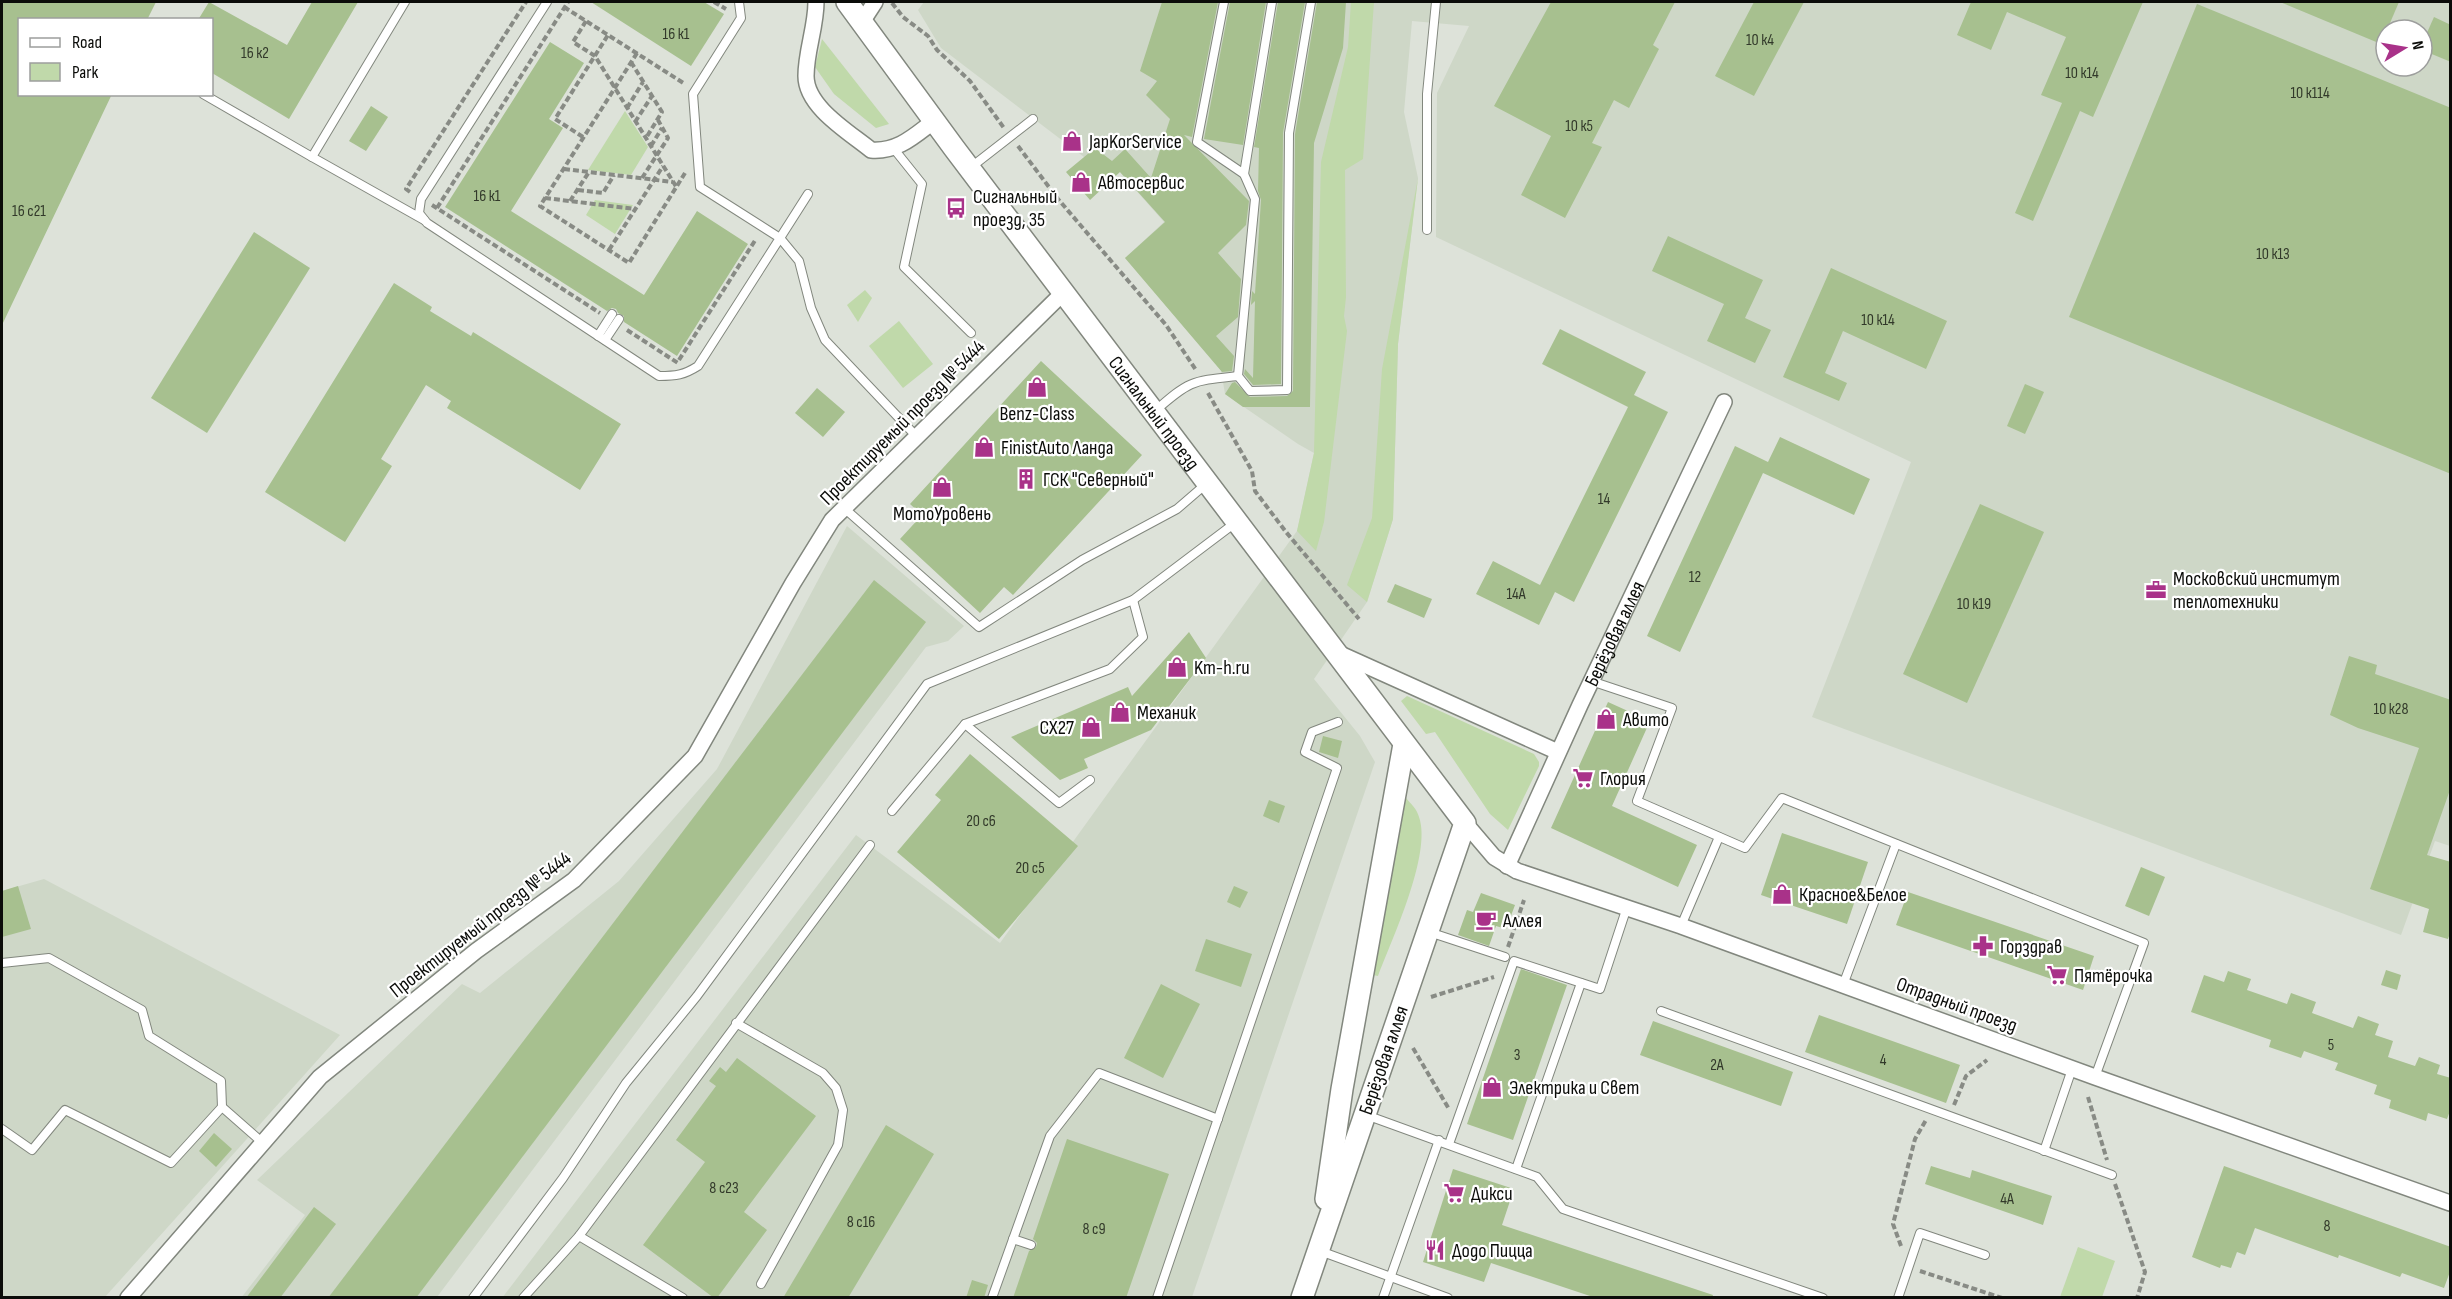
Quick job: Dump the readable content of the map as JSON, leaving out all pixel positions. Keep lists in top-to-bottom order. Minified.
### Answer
{"streets":{"main road":["Сигнальный проезд","Берёзовая аллея"],"street":["Проектируемый проезд № 5444","Отрадный проезд"]},"crossings":[["Сигнальный проезд","Проектируемый проезд № 5444"],["Сигнальный проезд","Берёзовая аллея"],["Сигнальный проезд","Отрадный проезд"],["Берёзовая аллея","Отрадный проезд"]],"places":{"shop":["JapKorService","Автосервис","Benz-Class","FinistAuto Ланда","МотоУровень","Km-h.ru","Механик","Авито","CX27","Красное&Белое","Электрика и Свет"],"bus stop":["Сигнальный проезд, 35"],"building":["ГСК \"Северный\""],"office":["Московский институт теплотехники"],"supermarket":["Глория","Пятёрочка","Дикси"],"cafe":["Аллея"],"pharmacy":["Горздрав"],"restaurant":["Додо Пицца"]},"house_numbers":["16 к1","10 к4","16 к2","10 к14","10 к114","10 к5","16 к1","16 с21","10 к13","10 к14","14","12","14А","10 к19","10 к28","20 с6","20 с5","5","3","4","2А","8 с23","4А","8 с16","8","8 с9"],"legend":["Road","Park"],"north":"right"}
